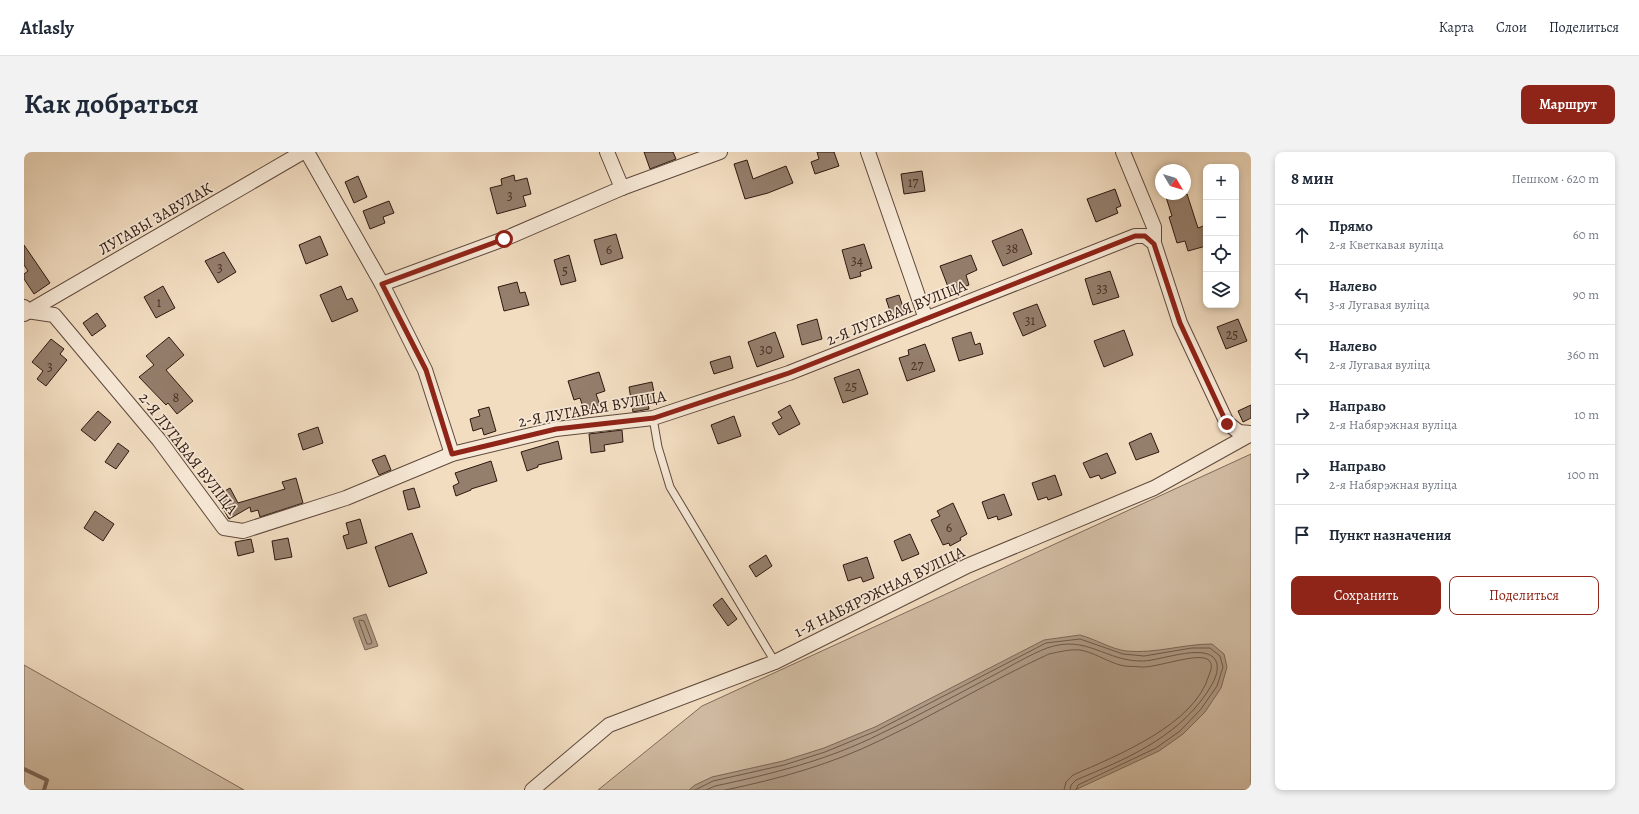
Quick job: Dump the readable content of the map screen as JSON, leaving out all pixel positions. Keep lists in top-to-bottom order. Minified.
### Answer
{"streets":{"street":["ЛУГАВЫ ЗАВУЛАК","2-Я ЛУГАВАЯ ВУЛІЦА","1-Я НАБЯРЭЖНАЯ ВУЛІЦА"]},"crossings":[["ЛУГАВЫ ЗАВУЛАК","2-Я ЛУГАВАЯ ВУЛІЦА"]],"house_numbers":["17","3","38","6","34","3","5","33","1","31","25","30","27","3","25","8","6"],"north":"bottom right","page":{"header":"Atlasly","nav":["Карта","Слои","Поделиться"],"title":"Как добраться","buttons":["Маршрут",["Сохранить","Поделиться"]],"heading":["8 мин","Пешком · 620 m"],"map_buttons":["+","−"],"list":[["Прямо","2-я Кветкавая вуліца","60 m"],["Налево","3-я Лугавая вуліца","90 m"],["Налево","2-я Лугавая вуліца","360 m"],["Направо","2-я Набярэжная вуліца","10 m"],["Направо","2-я Набярэжная вуліца","100 m"],"Пункт назначения"]}}
